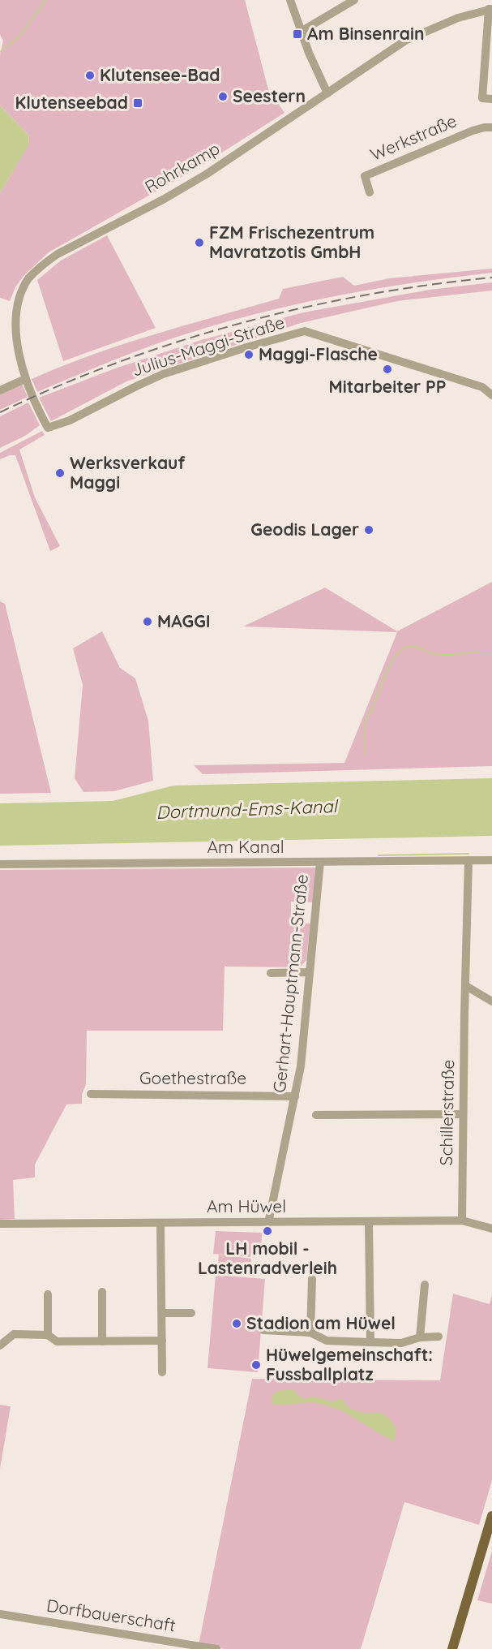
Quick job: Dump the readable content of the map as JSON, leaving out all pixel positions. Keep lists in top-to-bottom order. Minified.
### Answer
{"streets":{"street":["Werkstraße","Rohrkamp","Julius-Maggi-Straße","Am Kanal","Gerhart-Hauptmann-Straße","Goethestraße","Schillerstraße","Am Hüwel","Dorfbauerschaft"]},"crossings":[["Rohrkamp","Julius-Maggi-Straße"],["Am Kanal","Gerhart-Hauptmann-Straße"],["Gerhart-Hauptmann-Straße","Goethestraße"],["Gerhart-Hauptmann-Straße","Am Hüwel"],["Schillerstraße","Am Hüwel"]],"water":["Dortmund-Ems-Kanal"],"places":{"transit":["Am Binsenrain","Klutenseebad"],"other":["Klutensee-Bad","Seestern","FZM Frischezentrum Mavratzotis GmbH","Maggi-Flasche","Mitarbeiter PP","Werksverkauf Maggi","Geodis Lager","MAGGI","LH mobil - Lastenradverleih","Stadion am Hüwel","Hüwelgemeinschaft: Fussballplatz"]}}
